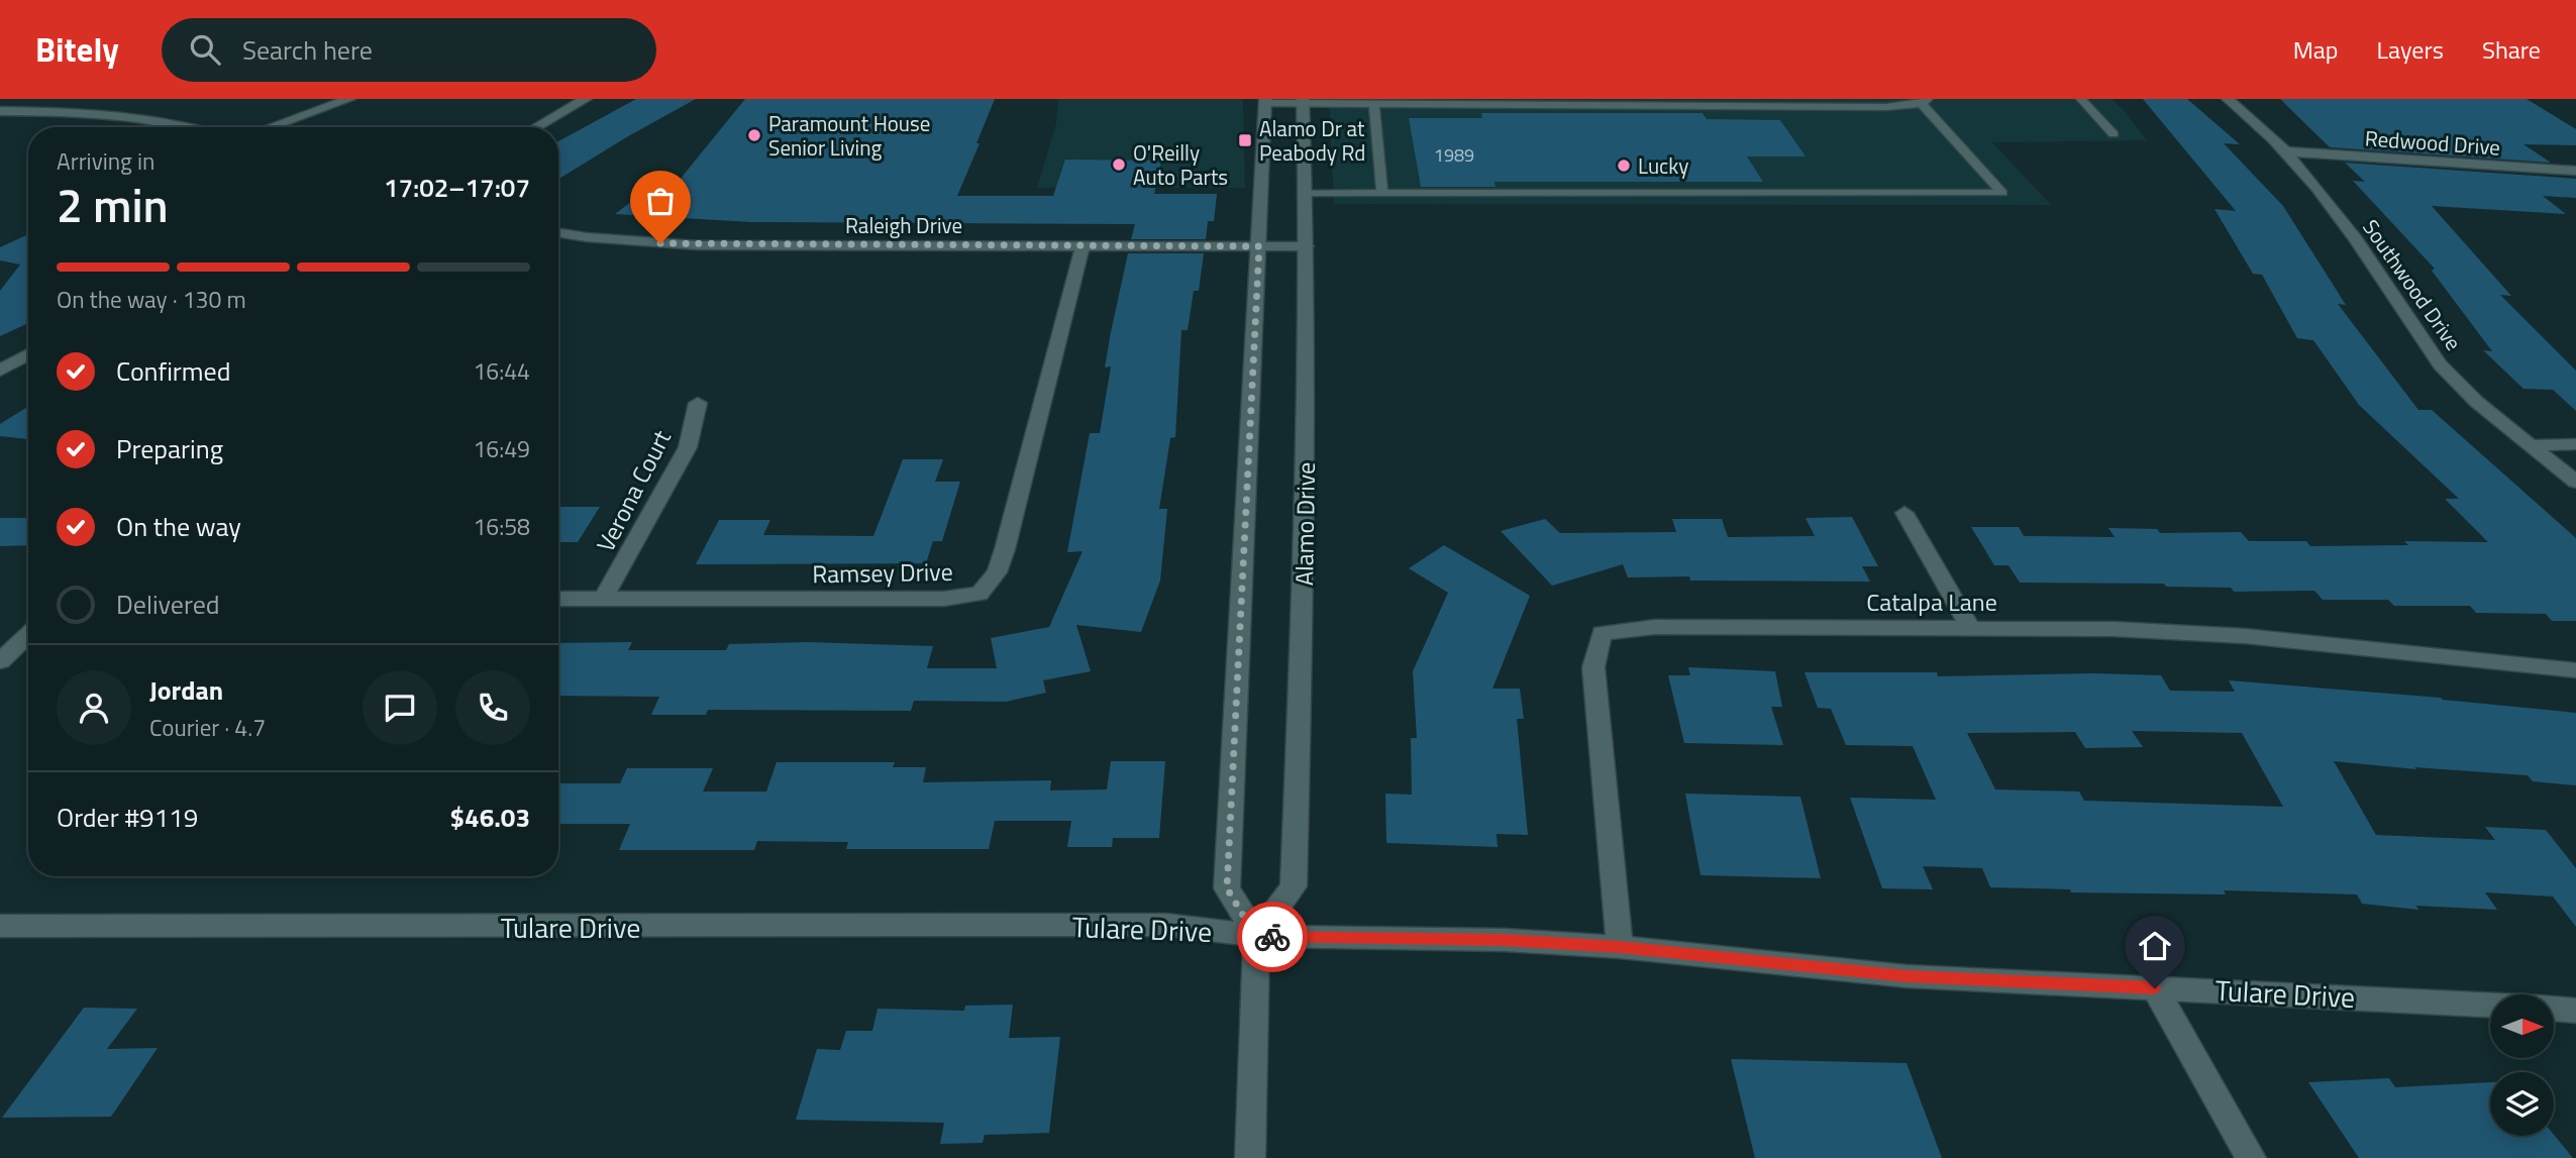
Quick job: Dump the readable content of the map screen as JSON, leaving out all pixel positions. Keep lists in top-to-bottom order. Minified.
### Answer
{"streets":{"street":["Redwood Drive","Raleigh Drive","Southwood Drive","Verona Court","Alamo Drive","Ramsey Drive","Catalpa Lane","Tulare Drive"]},"crossings":[["Redwood Drive","Southwood Drive"],["Raleigh Drive","Alamo Drive"],["Raleigh Drive","Ramsey Drive"],["Verona Court","Ramsey Drive"],["Alamo Drive","Tulare Drive"],["Catalpa Lane","Tulare Drive"]],"places":{"other":["Paramount House Senior Living","O'Reilly Auto Parts","Lucky"],"transit":["Alamo Dr at Peabody Rd"]},"house_numbers":["1989"],"north":"right","page":{"header":"Bitely","search":"Search here","nav":["Map","Layers","Share"],"heading":["2 min","Arriving in","17:02–17:07"],"panel":["Jordan","Courier · 4.7","Order #9119","$46.03"],"bar":"On the way · 130 m","list":[["Confirmed","16:44"],["Preparing","16:49"],["On the way","16:58"],"Delivered"]}}
